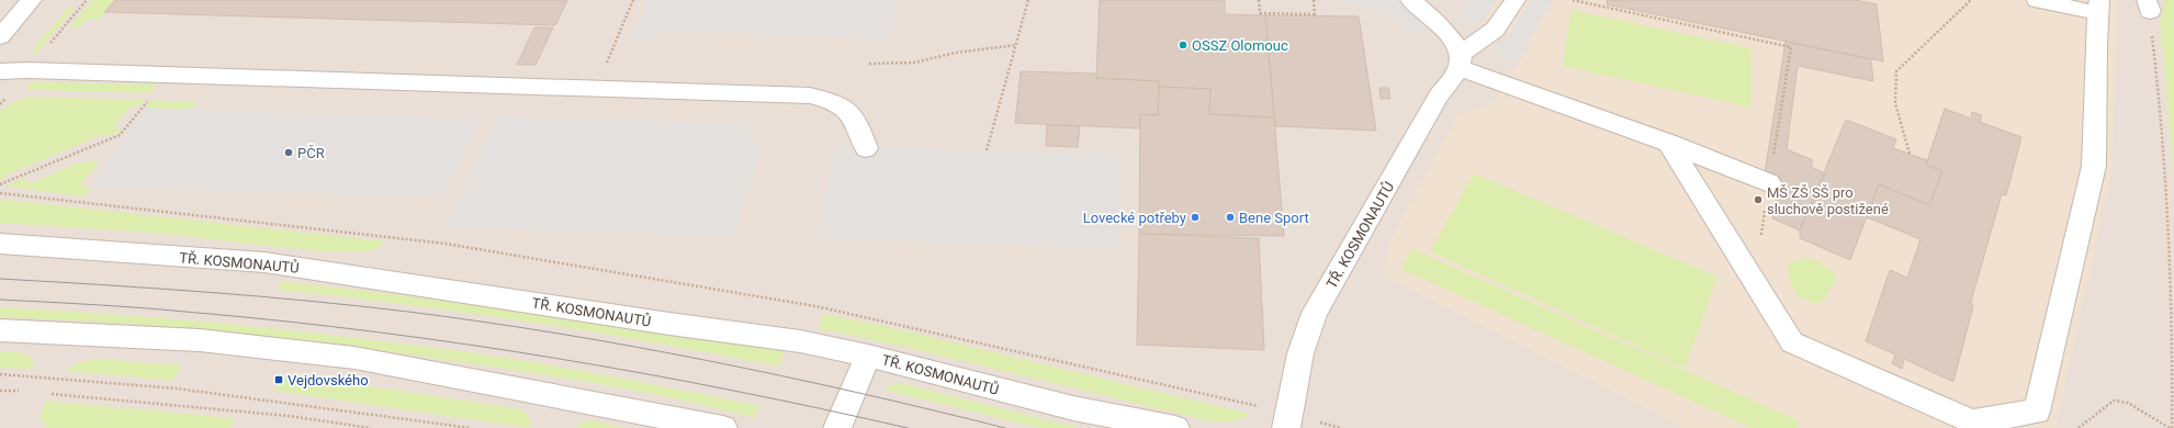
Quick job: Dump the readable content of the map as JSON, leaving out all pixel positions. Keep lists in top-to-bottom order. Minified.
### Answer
{"streets":{"street":["TŘ. KOSMONAUTŮ"]},"places":{"other":["OSSZ Olomouc","PČR","MŠ ZŠ SŠ pro sluchově postižené","Lovecké potřeby","Bene Sport"],"transit":["Vejdovského"]}}
